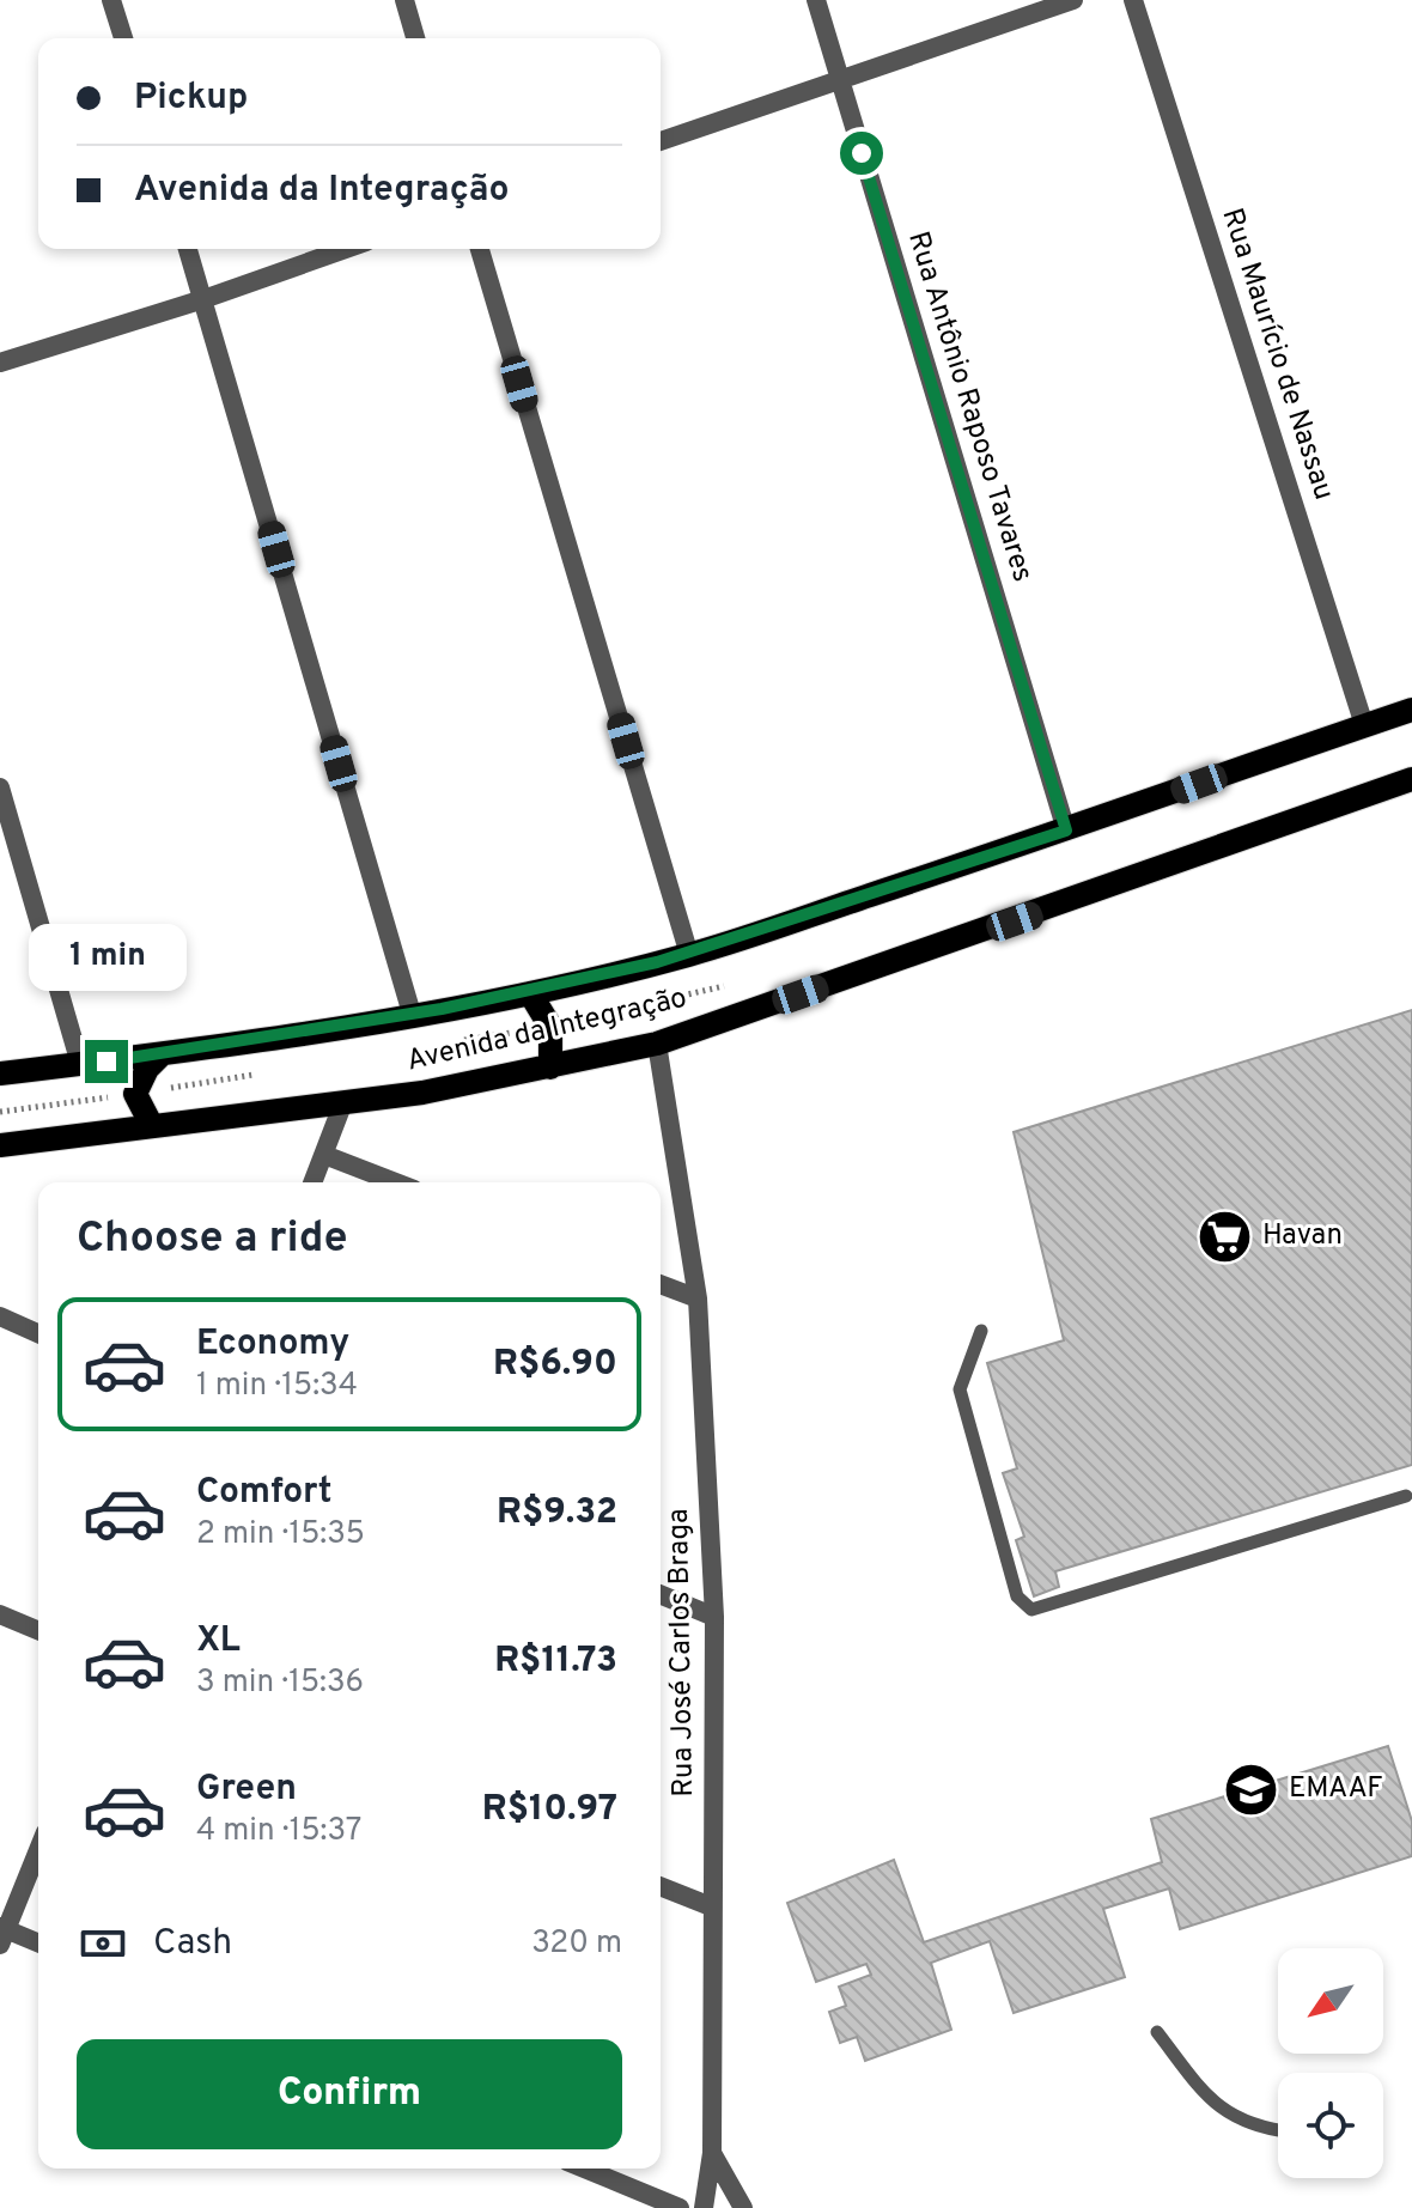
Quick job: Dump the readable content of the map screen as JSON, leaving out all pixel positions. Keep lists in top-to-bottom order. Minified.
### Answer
{"streets":{"main road":["Avenida da Integração"],"street":["Rua Maurício de Nassau","Rua Antônio Raposo Tavares","Rua José Carlos Braga"]},"crossings":[["Rua Maurício de Nassau","Avenida da Integração"],["Rua Antônio Raposo Tavares","Avenida da Integração"],["Avenida da Integração","Rua José Carlos Braga"]],"places":{"supermarket":["Havan"],"school or university":["EMAAF"]},"north":"bottom left","page":{"banner":["Pickup","Avenida da Integração"],"bubble":"1 min","heading":"Choose a ride","list":[{"name":"Economy","note":"1 min · 15:34","value":"R$6.90"},{"name":"Comfort","note":"2 min · 15:35","value":"R$9.32"},{"name":"XL","note":"3 min · 15:36","value":"R$11.73"},{"name":"Green","note":"4 min · 15:37","value":"R$10.97"}],"pay":["Cash","320 m"],"buttons":"Confirm"}}
